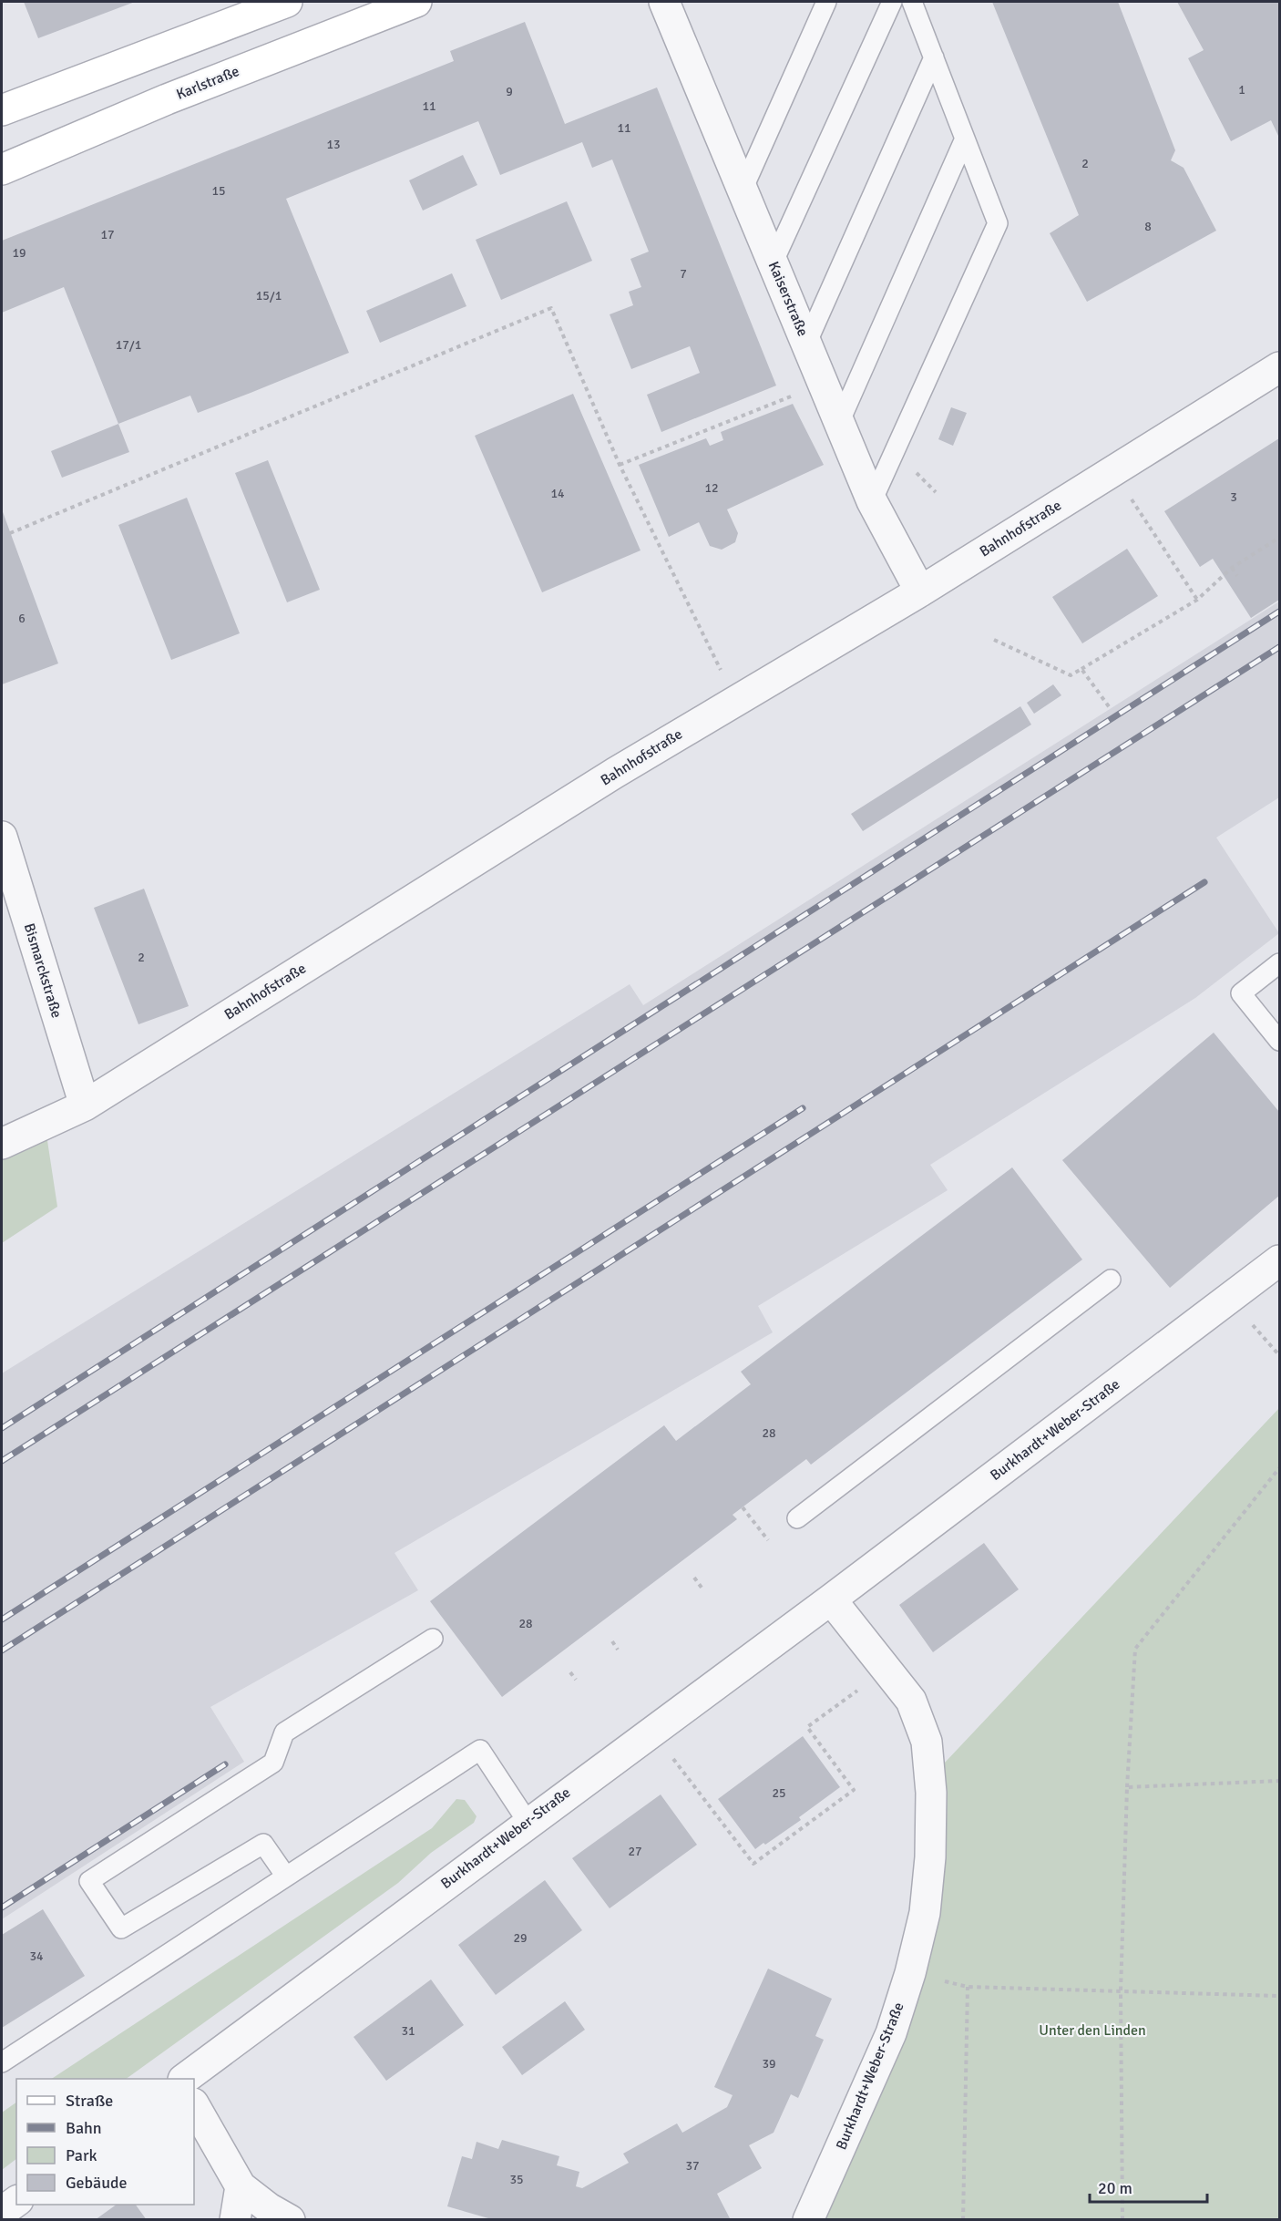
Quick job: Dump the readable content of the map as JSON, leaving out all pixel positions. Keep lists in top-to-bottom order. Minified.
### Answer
{"streets":{"main road":["Karlstraße"],"street":["Kaiserstraße","Bahnhofstraße","Bismarckstraße","Burkhardt+Weber-Straße"]},"crossings":[["Kaiserstraße","Bahnhofstraße"],["Bahnhofstraße","Bismarckstraße"]],"parks":["Unter den Linden"],"house_numbers":["1","9","11","11","13","2","15","8","17","19","7","15/1","17/1","12","14","3","6","2","28","28","25","27","29","34","31","39","37","35"],"legend":["Straße","Bahn","Park","Gebäude"],"scale_bar":"20 m"}
